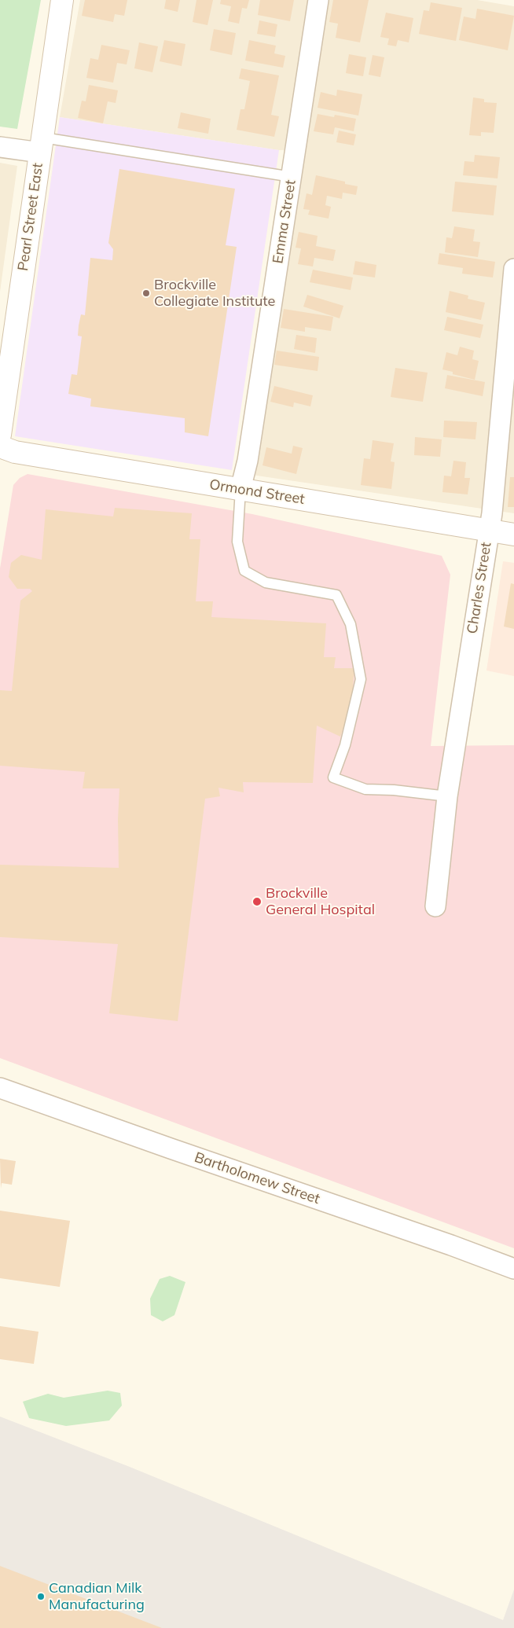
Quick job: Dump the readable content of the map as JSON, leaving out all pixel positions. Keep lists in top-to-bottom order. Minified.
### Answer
{"streets":{"street":["Pearl Street East","Emma Street","Ormond Street","Charles Street","Bartholomew Street"]},"crossings":[["Emma Street","Ormond Street"],["Ormond Street","Charles Street"]],"places":["Brockville Collegiate Institute","Brockville General Hospital","Canadian Milk Manufacturing"]}
